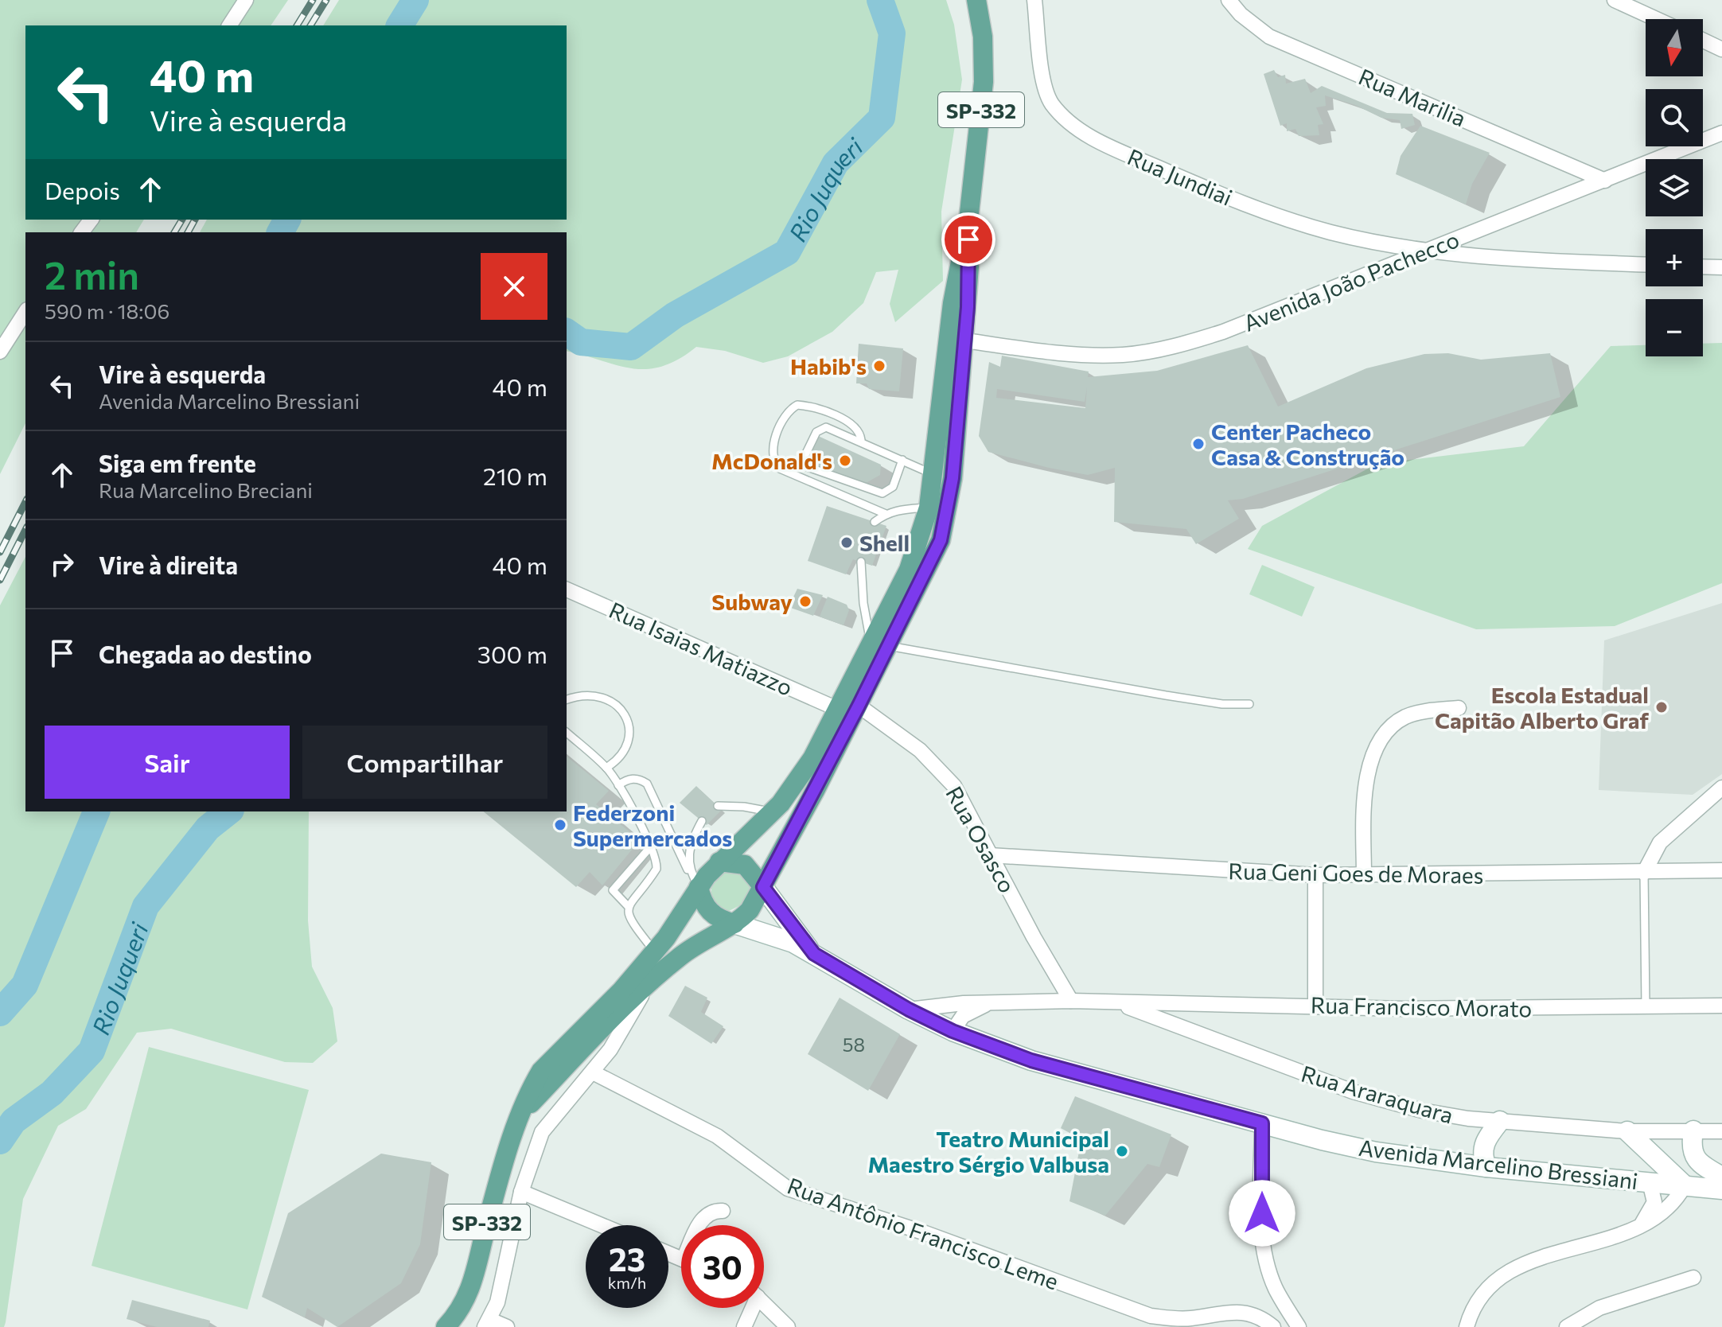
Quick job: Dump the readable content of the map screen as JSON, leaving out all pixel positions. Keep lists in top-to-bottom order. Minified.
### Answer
{"streets":{"main road":["SP-332"],"street":["Rua Marilia","Rua Jundiai","Avenida João Pachecco","Rua Isaias Matiazzo","Rua Osasco","Rua Geni Goes de Moraes","Rua Francisco Morato","Rua Araraquara","Avenida Marcelino Bressiani","Rua Antônio Francisco Leme"]},"crossings":[["Rua Marilia","Avenida João Pachecco"],["SP-332","Avenida João Pachecco"],["SP-332","Rua Isaias Matiazzo"],["SP-332","Rua Osasco"],["SP-332","Avenida Marcelino Bressiani"],["Rua Jundiai","Avenida João Pachecco"],["Rua Osasco","Rua Geni Goes de Moraes"],["Rua Francisco Morato","Rua Araraquara"]],"water":["Rio Juqueri"],"places":["Habib's","Center Pacheco Casa & Construção","McDonald's","Shell","Subway","Escola Estadual Capitão Alberto Graf","Federzoni Supermercados","Teatro Municipal Maestro Sérgio Valbusa"],"house_numbers":["58"],"north":"bottom","page":{"map_buttons":["+","−"],"turn":["40 m","Vire à esquerda"],"then":"Depois","heading":["2 min","590 m · 18:06"],"list":[{"name":"Vire à esquerda","note":"Avenida Marcelino Bressiani","value":"40 m"},{"name":"Siga em frente","note":"Rua Marcelino Breciani","value":"210 m"},{"name":"Vire à direita","value":"40 m"},{"name":"Chegada ao destino","value":"300 m"}],"buttons":["Sair","Compartilhar"],"speed":"23 km/h","limit":"30"}}
